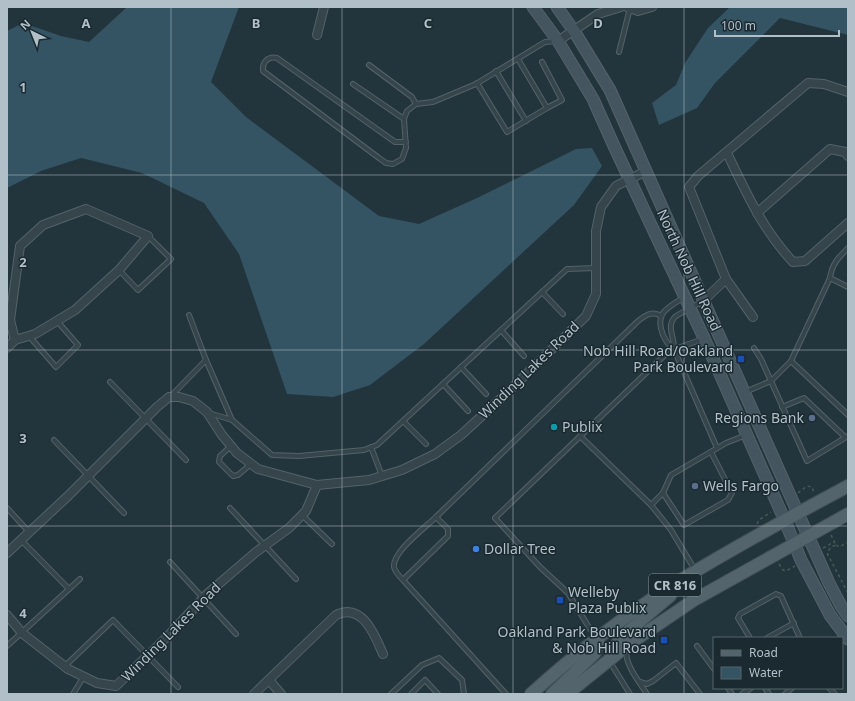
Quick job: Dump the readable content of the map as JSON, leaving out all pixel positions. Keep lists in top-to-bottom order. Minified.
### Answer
{"streets":{"main road":["North Nob Hill Road","CR 816"],"street":["Winding Lakes Road"]},"crossings":[["North Nob Hill Road","Winding Lakes Road"],["North Nob Hill Road","CR 816"]],"places":{"transit":["Nob Hill Road/Oakland Park Boulevard","Welleby Plaza Publix","Oakland Park Boulevard & Nob Hill Road"],"other":["Regions Bank","Publix","Wells Fargo","Dollar Tree"]},"legend":["Road","Water"],"scale_bar":"100 m","north":"top left","grid":{"columns":["A","B","C","D"],"rows":["1","2","3","4"]}}
